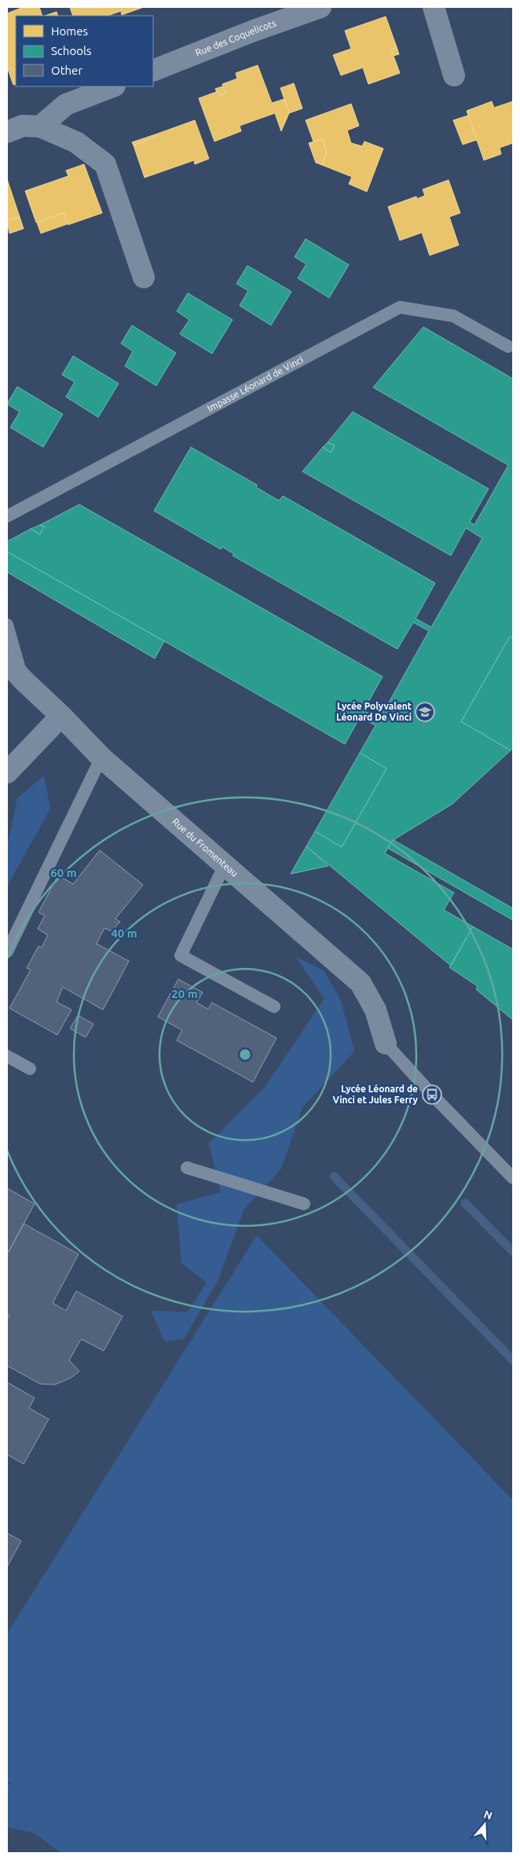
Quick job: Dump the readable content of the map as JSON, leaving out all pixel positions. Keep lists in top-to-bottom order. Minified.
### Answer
{"streets":{"street":["Rue des Coquelicots","Rue du Fromenteau"],"lane":["Impasse Léonard de Vinci"]},"places":{"school or university":["Lycée Polyvalent Léonard De Vinci"],"bus stop":["Lycée Léonard de Vinci et Jules Ferry"]},"legend":["Homes","Schools","Other"],"north":"top","rings":["60 m","40 m","20 m"]}
